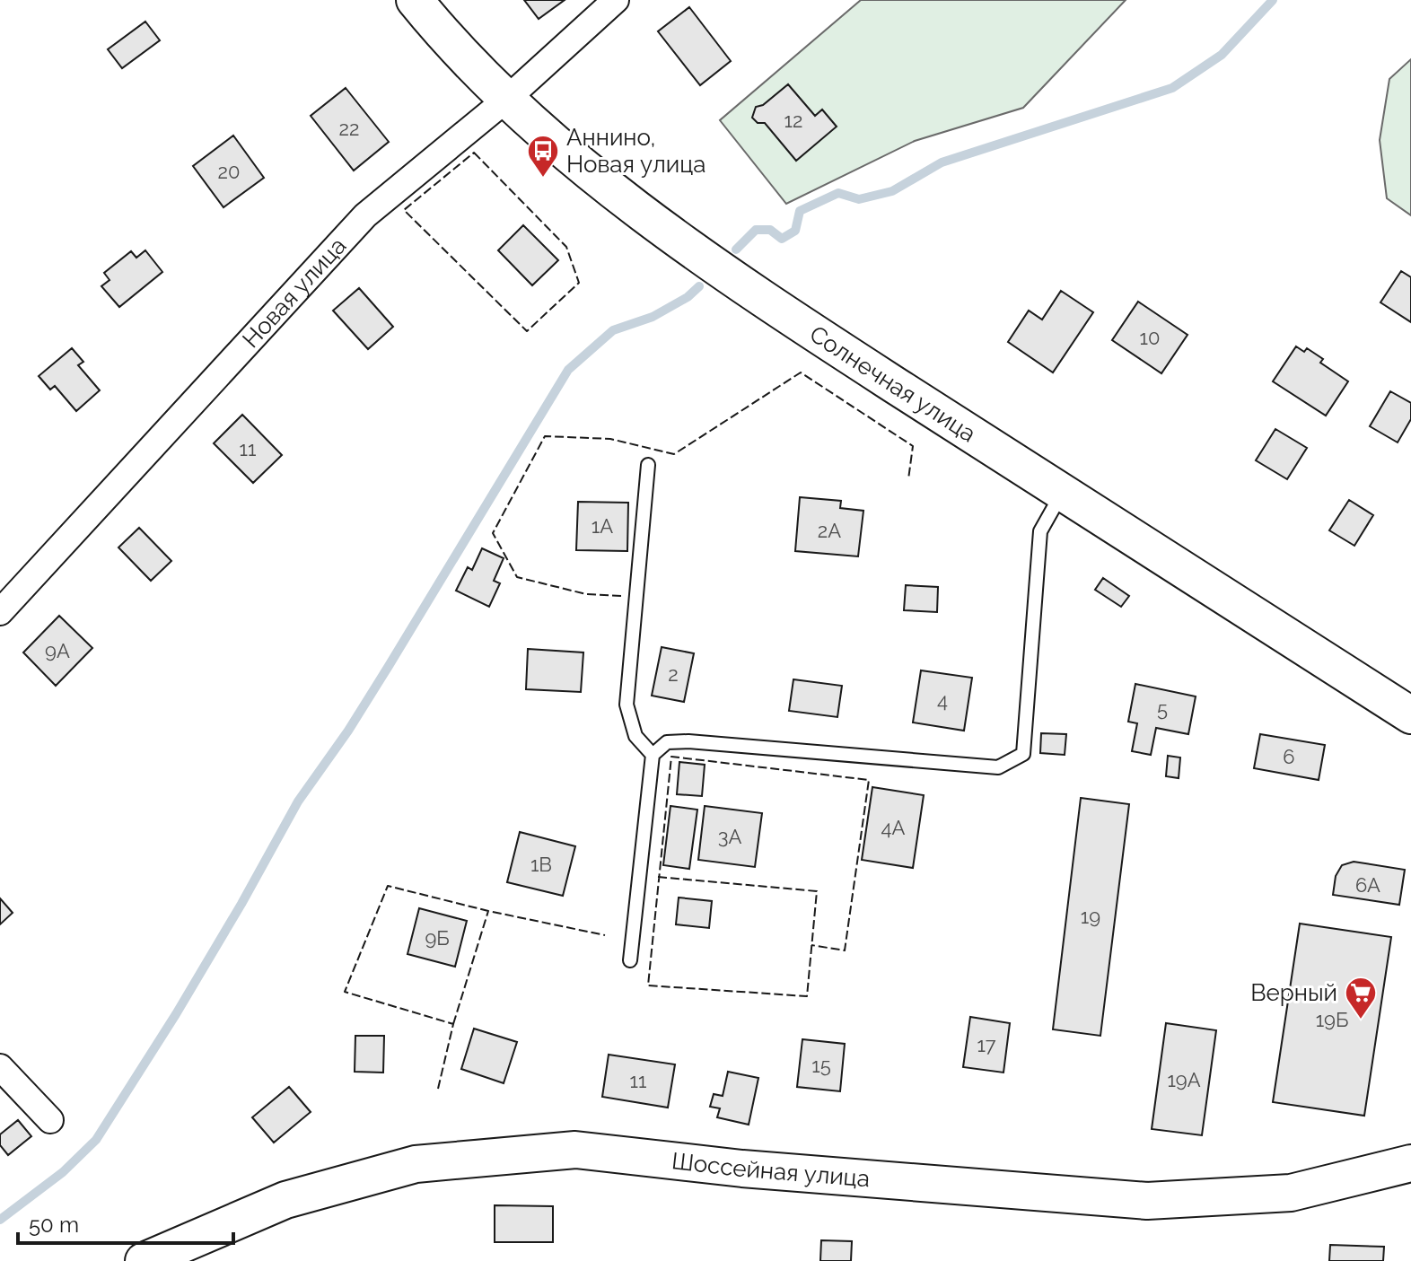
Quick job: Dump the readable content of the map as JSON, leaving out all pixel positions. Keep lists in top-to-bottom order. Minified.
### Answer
{"streets":{"main road":["Солнечная улица","Шоссейная улица"],"street":["Новая улица"]},"crossings":[["Новая улица","Солнечная улица"]],"places":{"bus stop":["Аннино, Новая улица"],"supermarket":["Верный"]},"house_numbers":["12","22","20","10","11","1А","2А","9А","2","4","5","6","4А","3А","1В","6А","19","9Б","19Б","17","15","19А","11"],"scale_bar":"50 m"}
